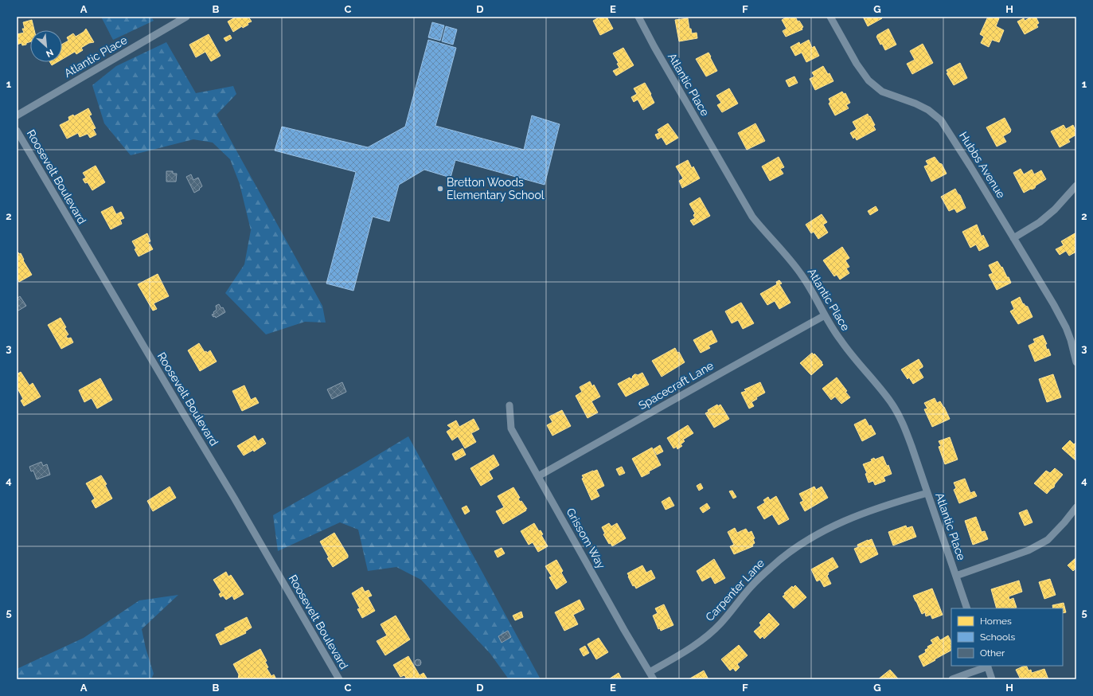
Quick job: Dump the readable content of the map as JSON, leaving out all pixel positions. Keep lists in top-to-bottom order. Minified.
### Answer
{"streets":{"street":["Atlantic Place","Hubbs Avenue","Roosevelt Boulevard","Spacecraft Lane","Grissom Way","Carpenter Lane"]},"crossings":[["Atlantic Place","Spacecraft Lane"],["Atlantic Place","Carpenter Lane"],["Spacecraft Lane","Grissom Way"],["Grissom Way","Carpenter Lane"]],"places":["Bretton Woods Elementary School"],"legend":["Homes","Schools","Other"],"north":"bottom right","grid":{"columns":["A","B","C","D","E","F","G","H"],"rows":["1","2","3","4","5"]}}
